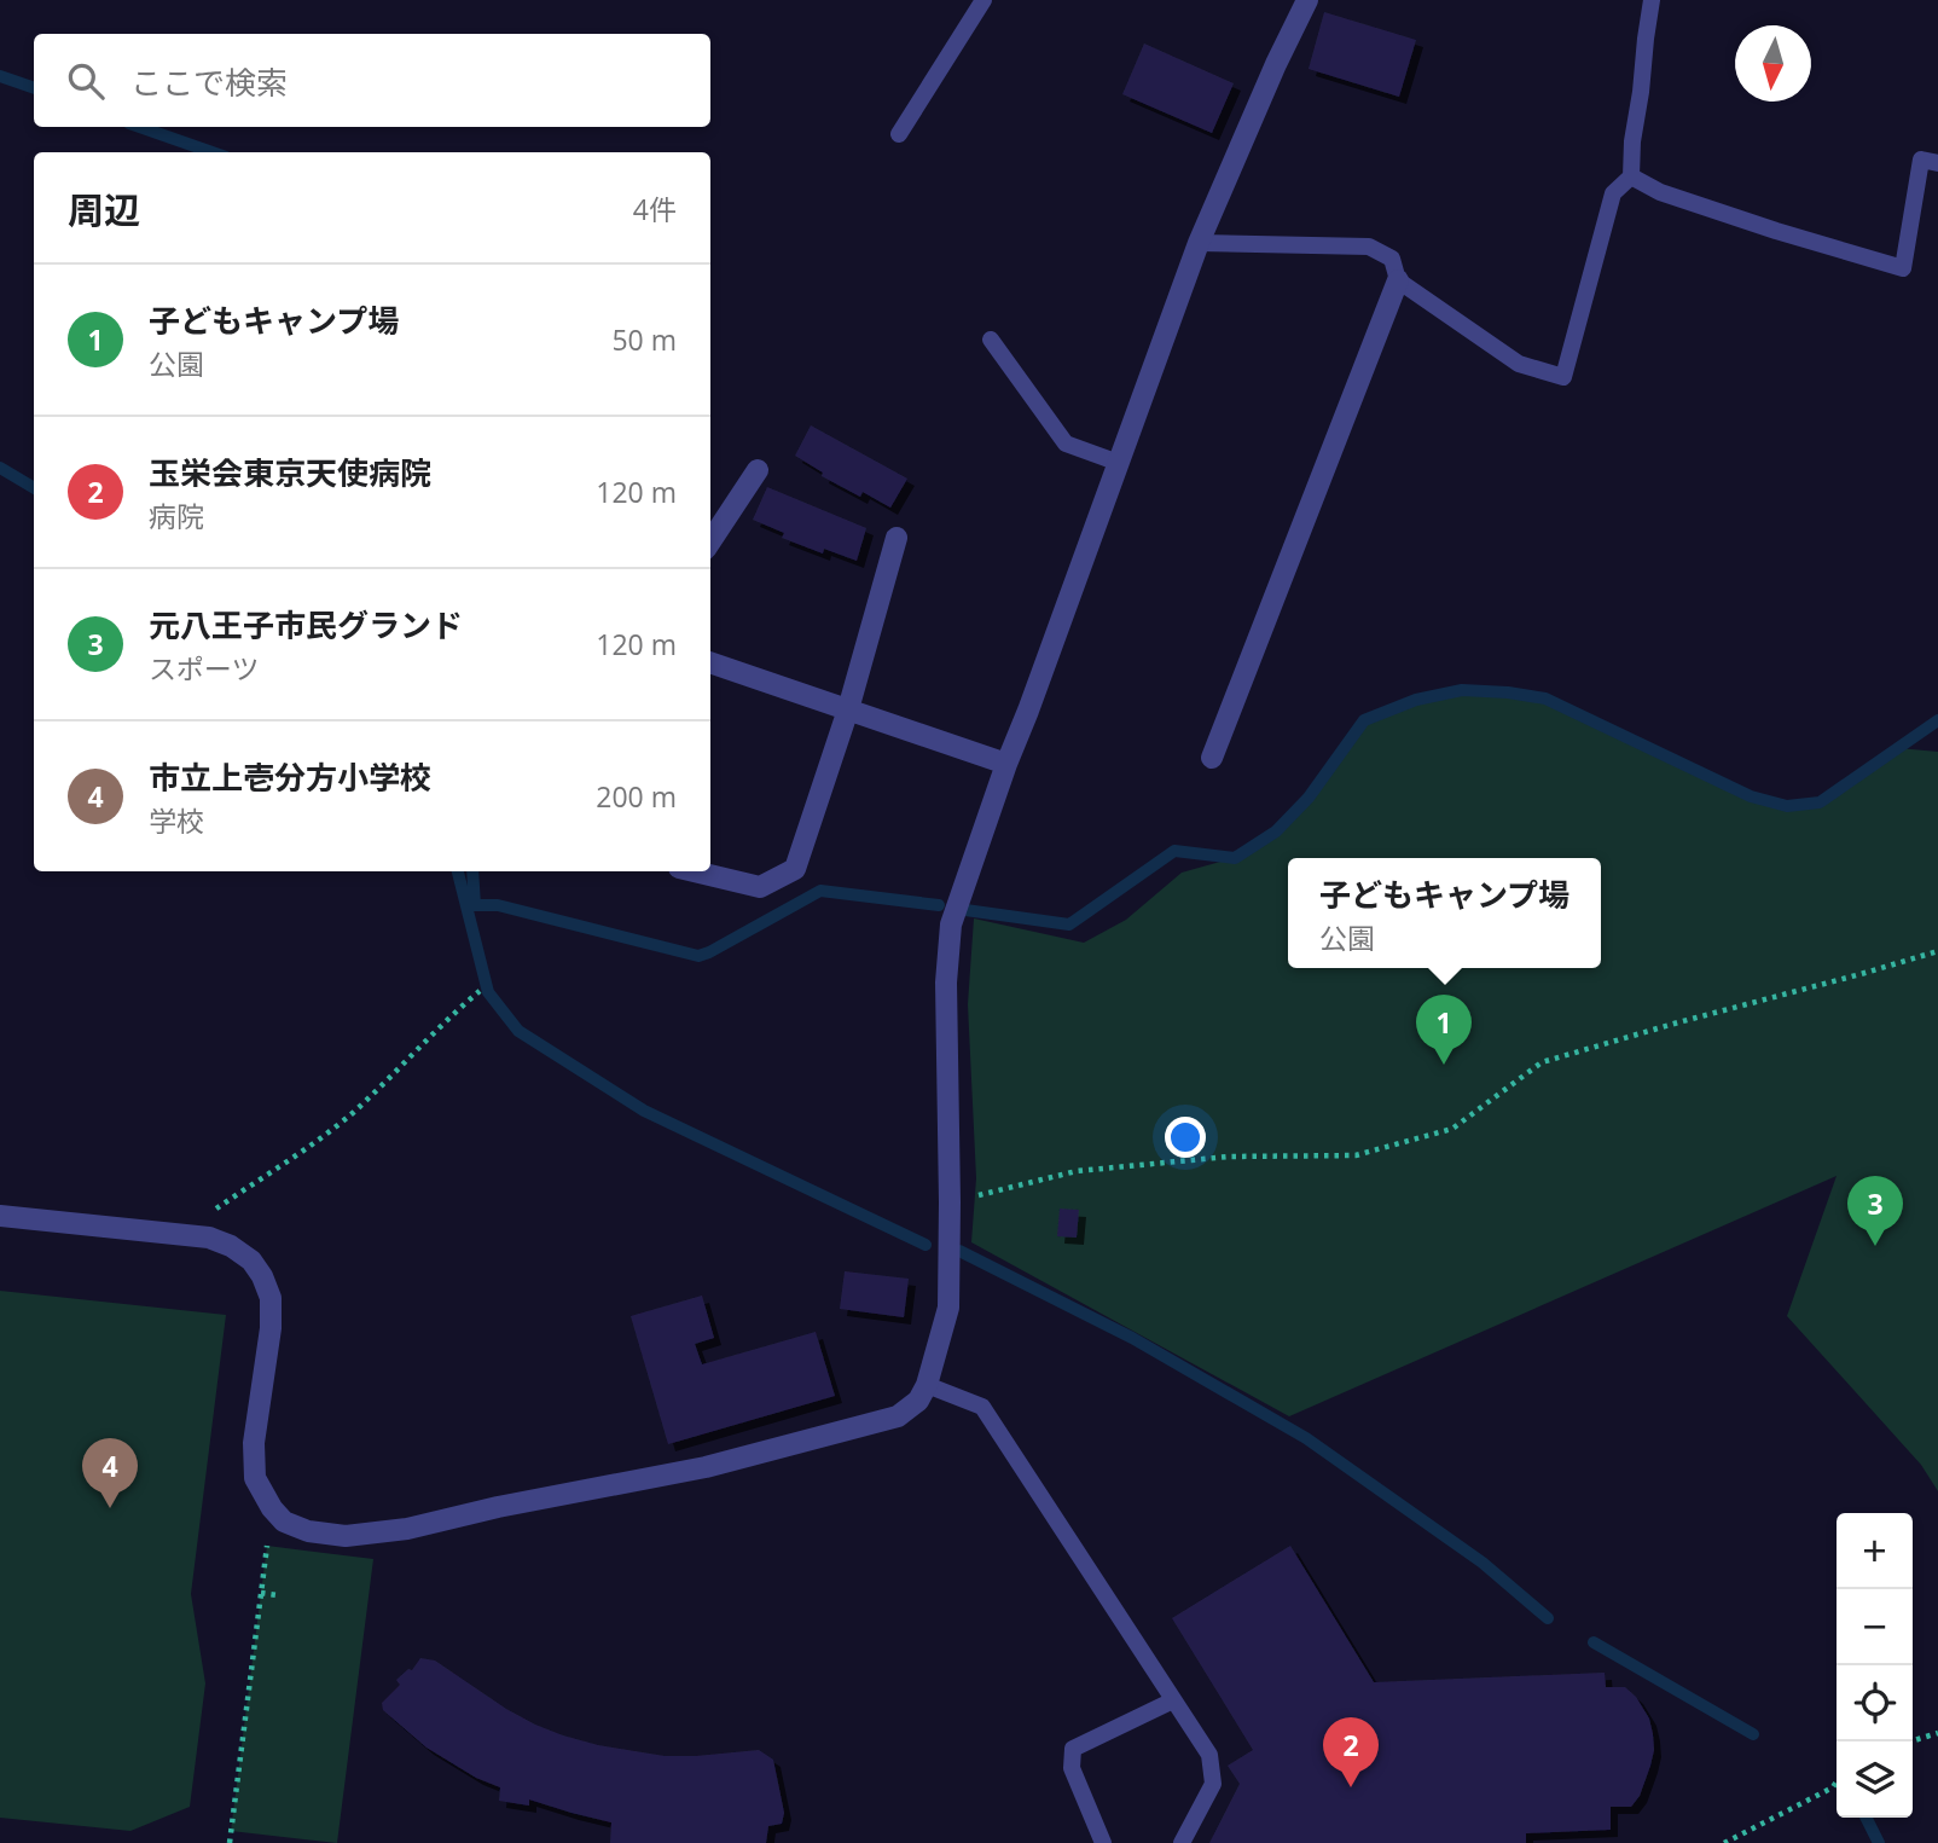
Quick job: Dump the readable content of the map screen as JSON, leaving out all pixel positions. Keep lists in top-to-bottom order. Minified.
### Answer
{"north":"bottom","page":{"search":"ここで検索","heading":["周辺","4件"],"list":[{"mark":"1","name":"子どもキャンプ場","note":"公園","value":"50 m"},{"mark":"2","name":"玉栄会東京天使病院","note":"病院","value":"120 m"},{"mark":"3","name":"元八王子市民グランド","note":"スポーツ","value":"120 m"},{"mark":"4","name":"市立上壱分方小学校","note":"学校","value":"200 m"}],"popup":["子どもキャンプ場","公園"],"pins":["1","3","4","2"],"map_buttons":["+","−"]}}
